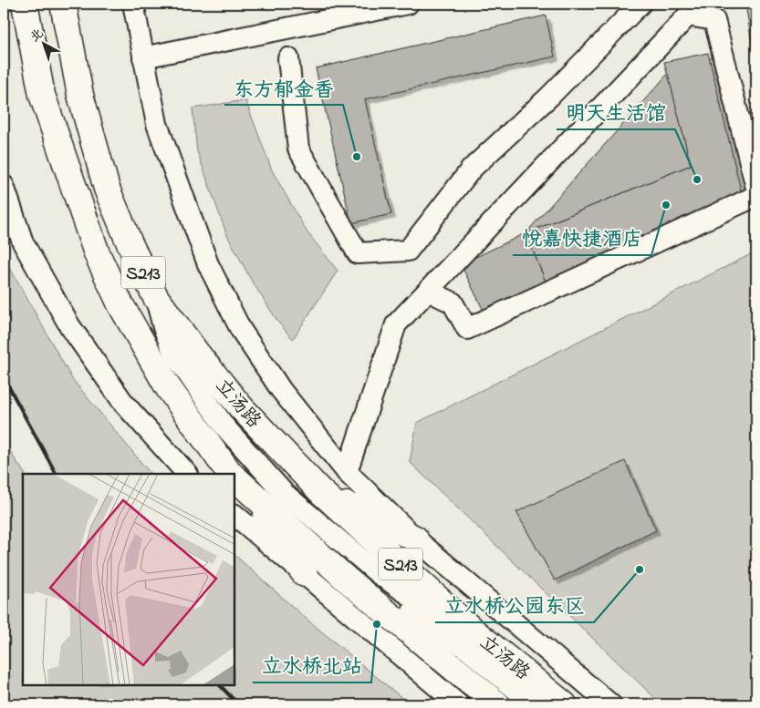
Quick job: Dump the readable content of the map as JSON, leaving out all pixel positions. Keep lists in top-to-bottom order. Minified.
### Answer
{"streets":{"main road":["S213","立汤路"]},"places":["东方郁金香","明天生活馆","悦嘉快捷酒店","立水桥公园东区","立水桥北站"],"north":"top left"}
